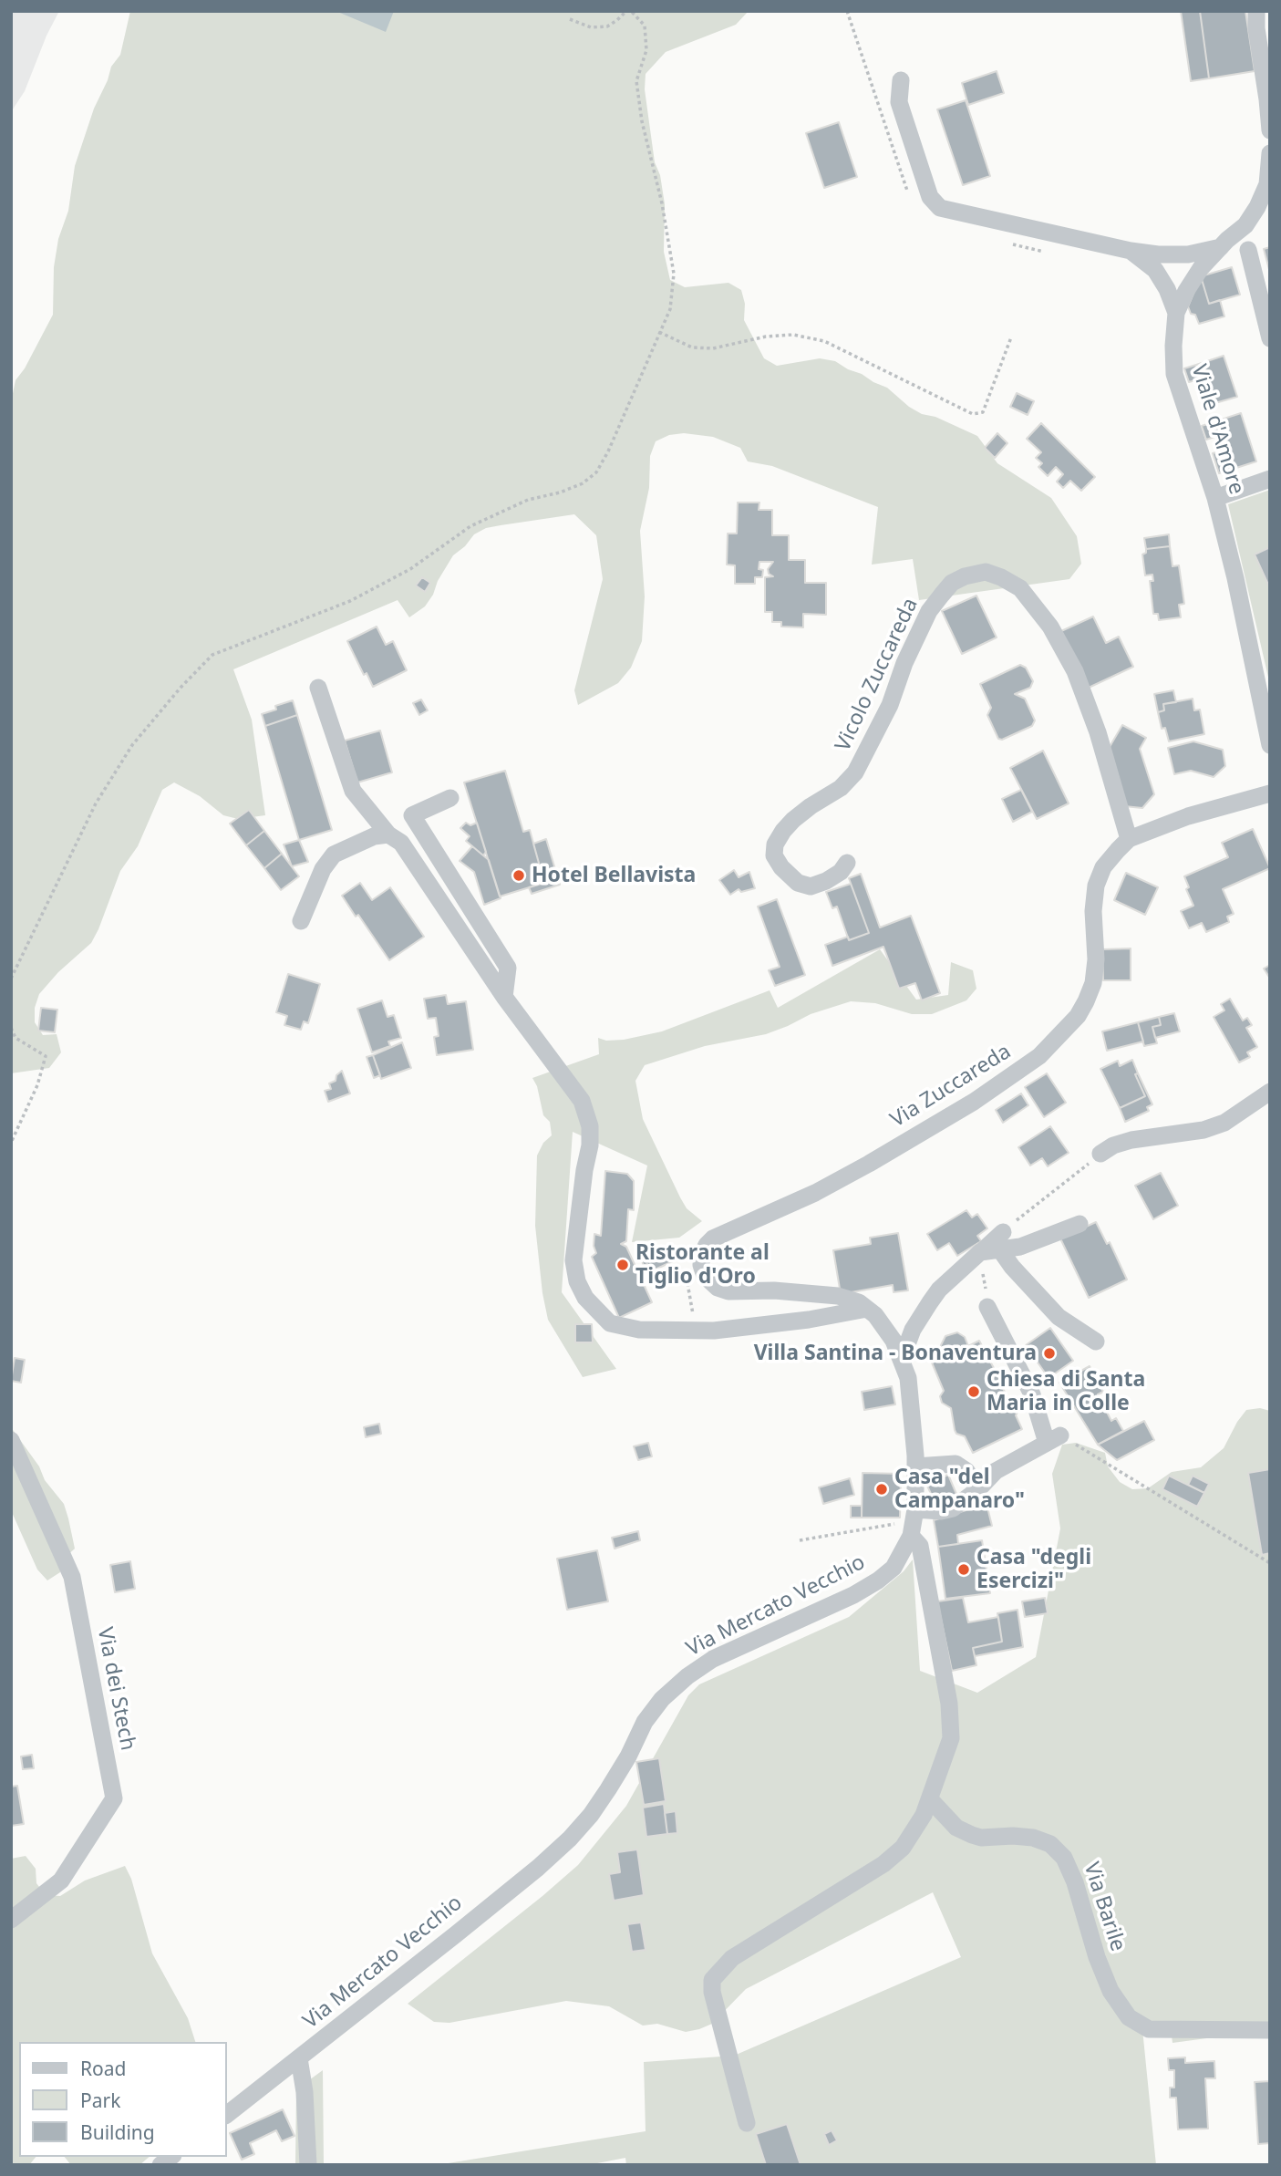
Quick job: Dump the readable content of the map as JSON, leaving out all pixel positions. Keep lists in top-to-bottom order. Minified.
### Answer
{"streets":{"street":["Viale d'Amore","Vicolo Zuccareda","Via Zuccareda","Via Mercato Vecchio","Via dei Stech","Via Barile"]},"crossings":[["Vicolo Zuccareda","Via Zuccareda"],["Via Zuccareda","Via Mercato Vecchio"]],"places":["Hotel Bellavista","Ristorante al Tiglio d'Oro","Villa Santina - Bonaventura","Chiesa di Santa Maria in Colle","Casa \"del Campanaro\"","Casa \"degli Esercizi\""],"legend":["Road","Park","Building"]}
